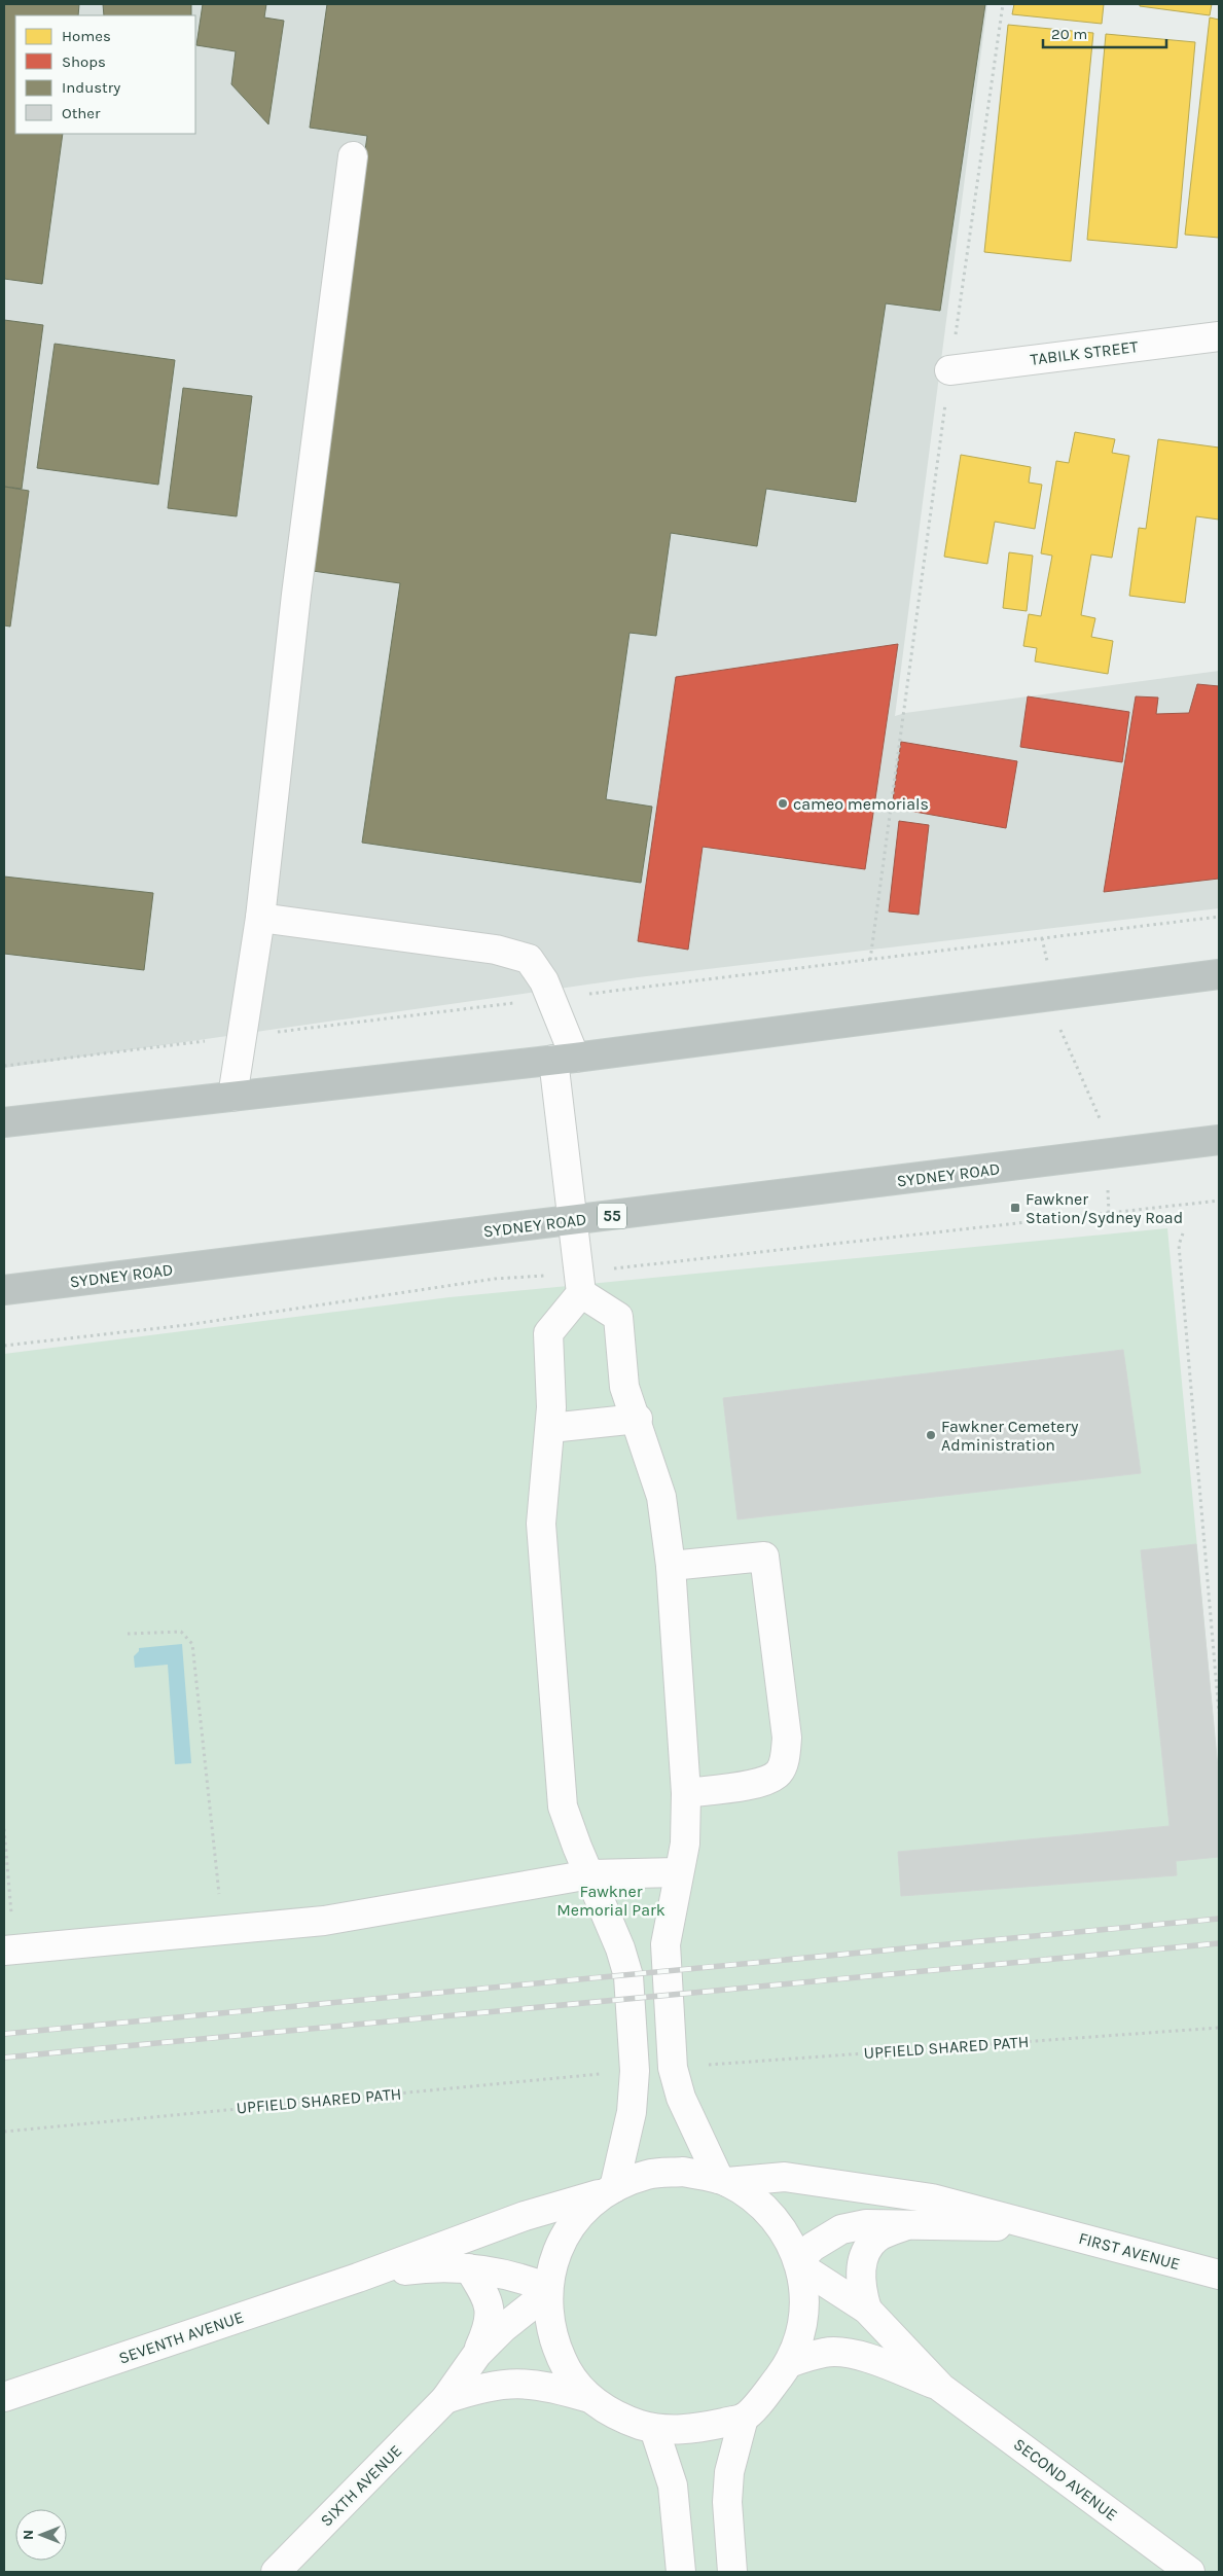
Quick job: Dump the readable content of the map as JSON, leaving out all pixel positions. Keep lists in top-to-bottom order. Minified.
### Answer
{"streets":{"highway":["SYDNEY ROAD","55"],"street":["TABILK STREET","FIRST AVENUE","SEVENTH AVENUE","SECOND AVENUE","SIXTH AVENUE"],"path":["UPFIELD SHARED PATH"]},"parks":["Fawkner Memorial Park"],"places":{"other":["cameo memorials","Fawkner Cemetery Administration"],"transit":["Fawkner Station/Sydney Road"]},"legend":["Homes","Shops","Industry","Other"],"scale_bar":"20 m","north":"left"}
